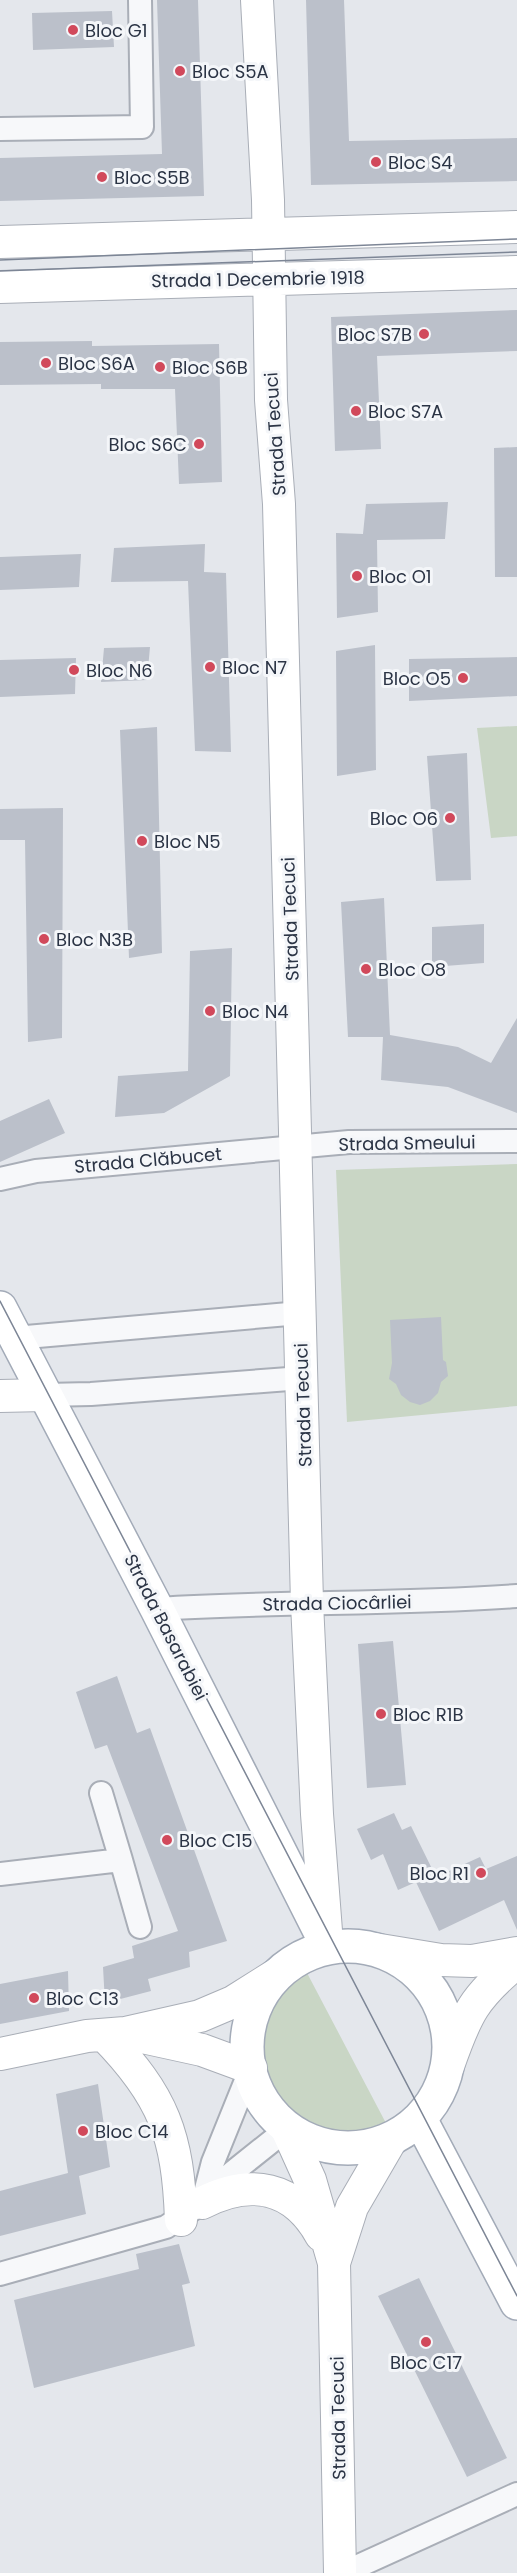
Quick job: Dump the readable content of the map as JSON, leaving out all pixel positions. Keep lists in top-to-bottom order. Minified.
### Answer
{"streets":{"main road":["Strada 1 Decembrie 1918","Strada Tecuci","Strada Basarabiei"],"street":["Strada Smeului","Strada Clăbucet","Strada Ciocârliei"]},"crossings":[["Strada 1 Decembrie 1918","Strada Tecuci"],["Strada Tecuci","Strada Smeului"],["Strada Tecuci","Strada Clăbucet"],["Strada Tecuci","Strada Ciocârliei"],["Strada Tecuci","Strada Basarabiei"],["Strada Smeului","Strada Clăbucet"],["Strada Ciocârliei","Strada Basarabiei"]],"places":["Bloc G1","Bloc S5A","Bloc S4","Bloc S5B","Bloc S7B","Bloc S6A","Bloc S6B","Bloc S7A","Bloc S6C","Bloc O1","Bloc N7","Bloc N6","Bloc O5","Bloc O6","Bloc N5","Bloc N3B","Bloc O8","Bloc N4","Bloc R1B","Bloc C15","Bloc R1","Bloc C13","Bloc C14","Bloc C17"]}
